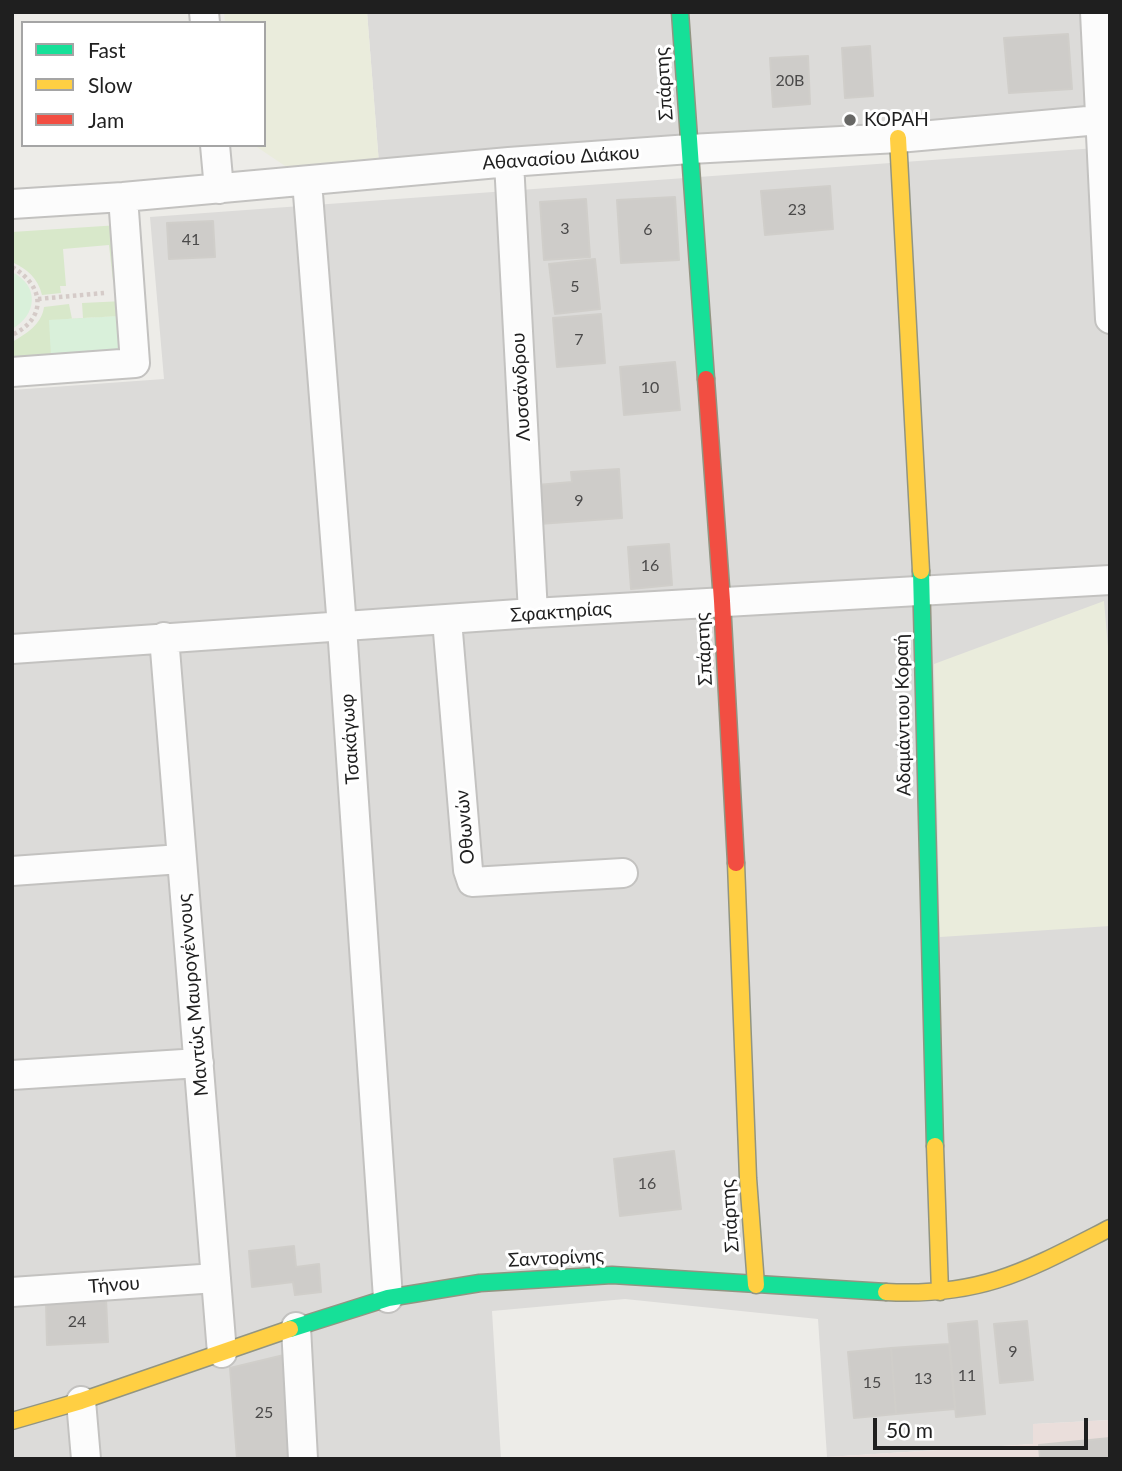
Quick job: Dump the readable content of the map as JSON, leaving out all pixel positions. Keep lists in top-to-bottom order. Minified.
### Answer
{"streets":{"street":["Σπάρτης","Αθανασίου Διάκου","Λυσσάνδρου","Σφακτηρίας","Αδαμάντιου Κοραή","Τσακάγωφ","Οθωνών","Μαντώς Μαυρογέννους","Σαντορίνης","Τήνου"]},"crossings":[["Σπάρτης","Αθανασίου Διάκου"],["Σπάρτης","Σφακτηρίας"],["Σπάρτης","Σαντορίνης"],["Αθανασίου Διάκου","Λυσσάνδρου"],["Αθανασίου Διάκου","Αδαμάντιου Κοραή"],["Αθανασίου Διάκου","Τσακάγωφ"],["Λυσσάνδρου","Σφακτηρίας"],["Σφακτηρίας","Αδαμάντιου Κοραή"],["Σφακτηρίας","Τσακάγωφ"],["Σφακτηρίας","Οθωνών"],["Σφακτηρίας","Μαντώς Μαυρογέννους"],["Αδαμάντιου Κοραή","Σαντορίνης"],["Τσακάγωφ","Σαντορίνης"],["Μαντώς Μαυρογέννους","Σαντορίνης"],["Μαντώς Μαυρογέννους","Τήνου"]],"places":["ΚΟΡΑΗ"],"house_numbers":["20Β","23","3","6","41","5","7","10","9","16","16","24","9","11","13","15","25"],"legend":["Fast","Slow","Jam"],"scale_bar":"50 m"}
